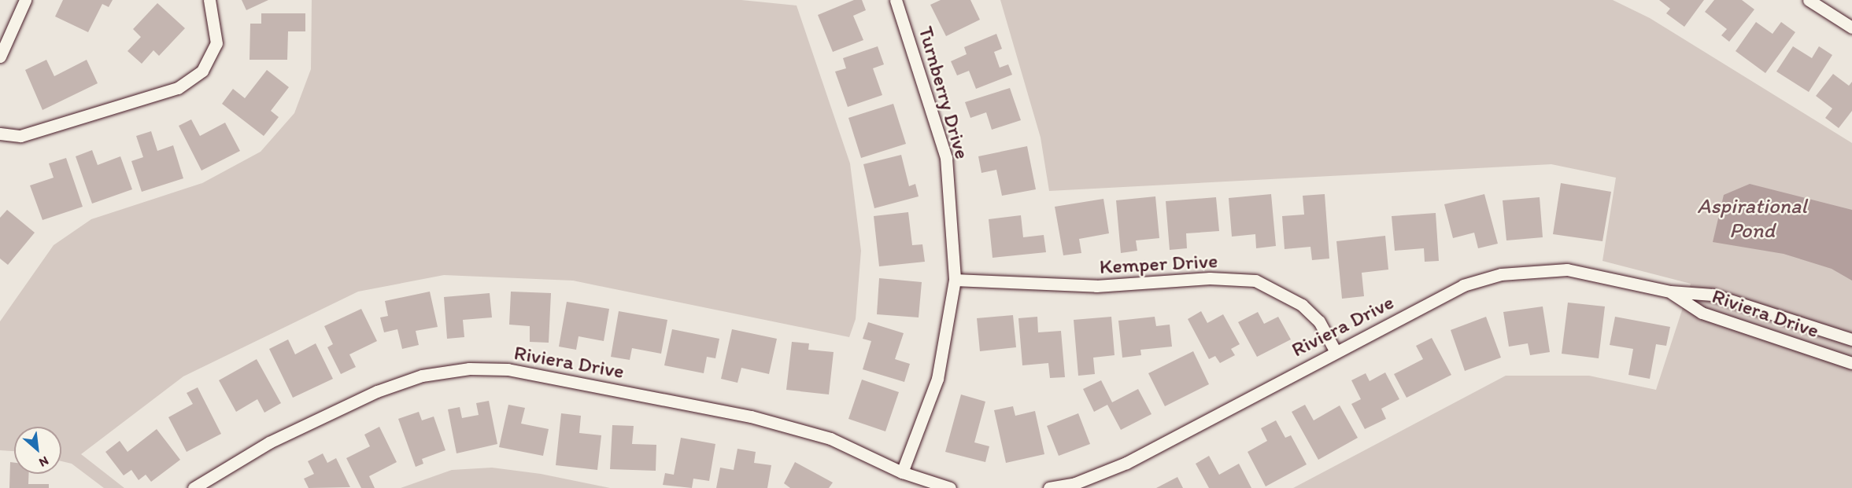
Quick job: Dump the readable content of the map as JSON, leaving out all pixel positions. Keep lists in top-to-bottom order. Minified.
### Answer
{"streets":{"street":["Turnberry Drive","Kemper Drive","Riviera Drive"]},"crossings":[["Turnberry Drive","Kemper Drive"],["Turnberry Drive","Riviera Drive"],["Kemper Drive","Riviera Drive"]],"water":["Aspirational Pond"],"north":"bottom right"}
